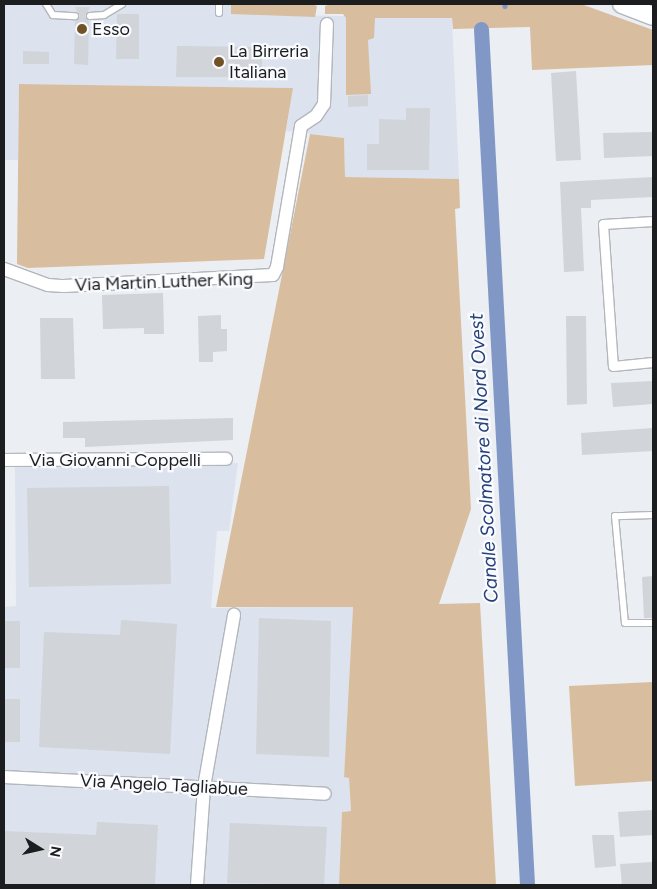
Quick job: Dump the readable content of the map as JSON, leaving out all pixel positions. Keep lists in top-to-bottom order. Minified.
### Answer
{"streets":{"street":["Via Martin Luther King","Via Giovanni Coppelli","Via Angelo Tagliabue"]},"water":["Canale Scolmatore di Nord Ovest"],"places":["Esso","La Birreria Italiana"],"north":"right"}
